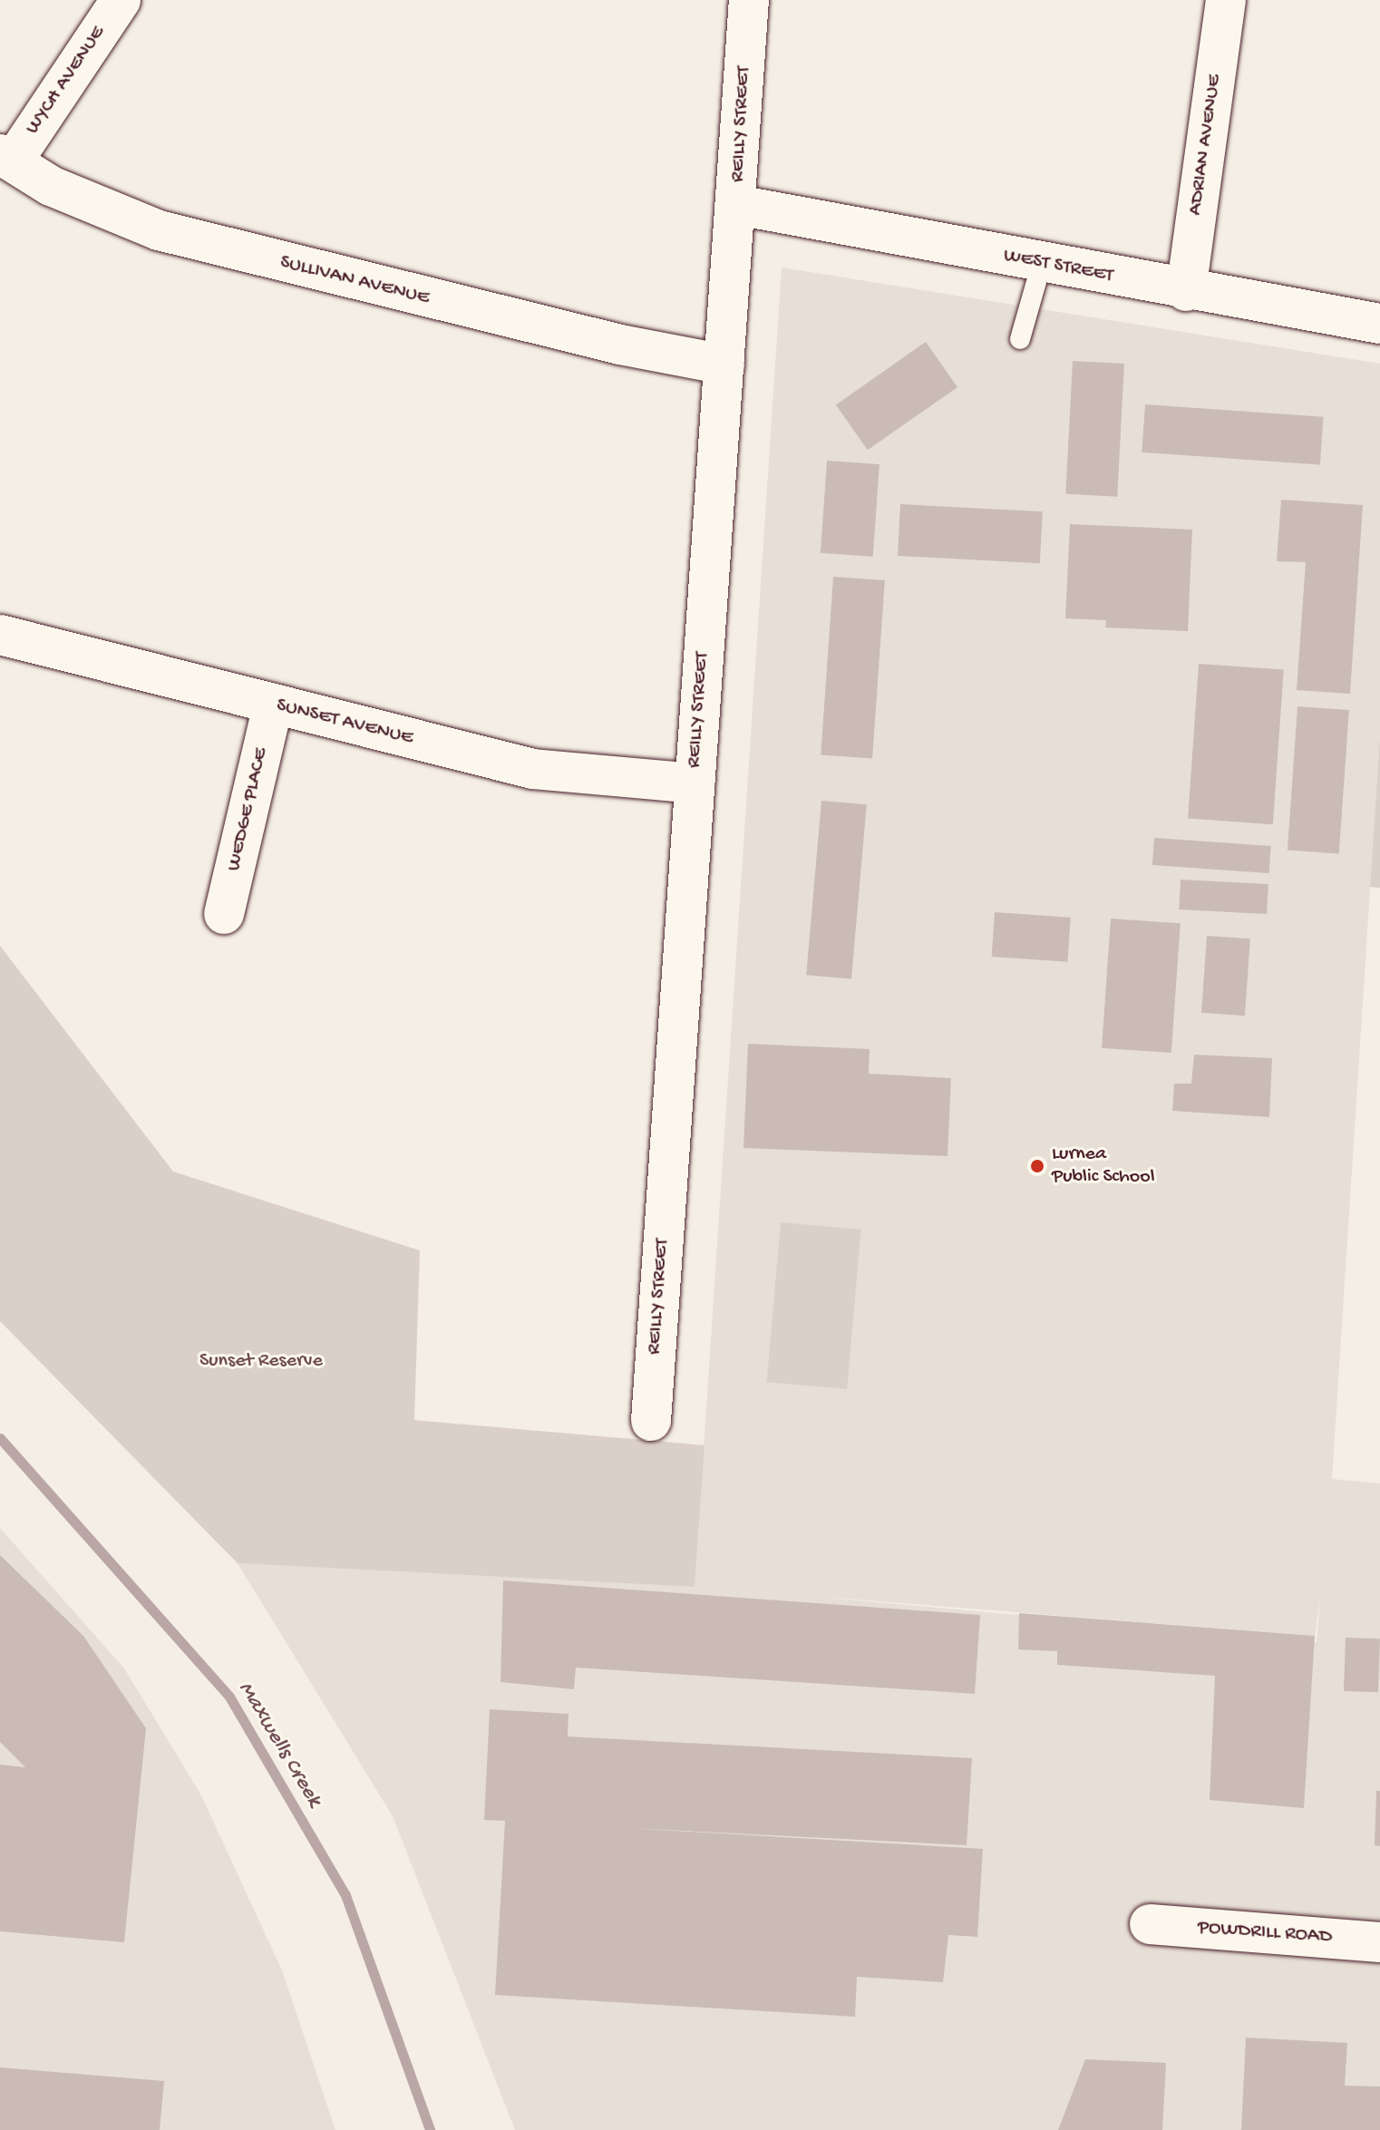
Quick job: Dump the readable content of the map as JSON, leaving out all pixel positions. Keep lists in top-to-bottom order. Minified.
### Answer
{"streets":{"street":["WYCH AVENUE","REILLY STREET","ADRIAN AVENUE","WEST STREET","SULLIVAN AVENUE","SUNSET AVENUE","WEDGE PLACE","POWDRILL ROAD"]},"crossings":[["WYCH AVENUE","SULLIVAN AVENUE"],["REILLY STREET","WEST STREET"],["REILLY STREET","SULLIVAN AVENUE"],["REILLY STREET","SUNSET AVENUE"],["ADRIAN AVENUE","WEST STREET"],["SUNSET AVENUE","WEDGE PLACE"]],"water":["Maxwells Creek"],"parks":["Sunset Reserve"],"places":["Lurnea Public School"]}
